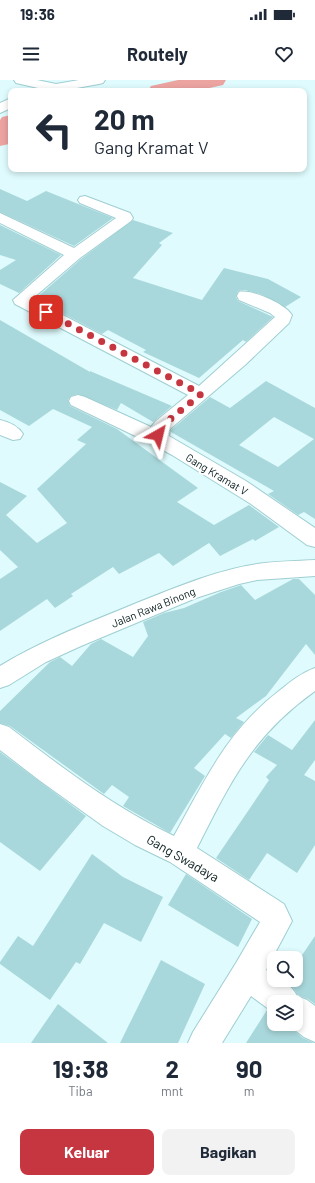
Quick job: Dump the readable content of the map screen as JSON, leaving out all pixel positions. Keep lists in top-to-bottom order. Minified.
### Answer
{"streets":{"street":["Gang Kramat V","Jalan Rawa Binong","Gang Swadaya"]},"page":{"status":"19:36","header":"Routely","turn":["20 m","Gang Kramat V"],"eta":["19:38","Tiba","2","mnt","90","m"],"buttons":["Keluar","Bagikan"]}}
